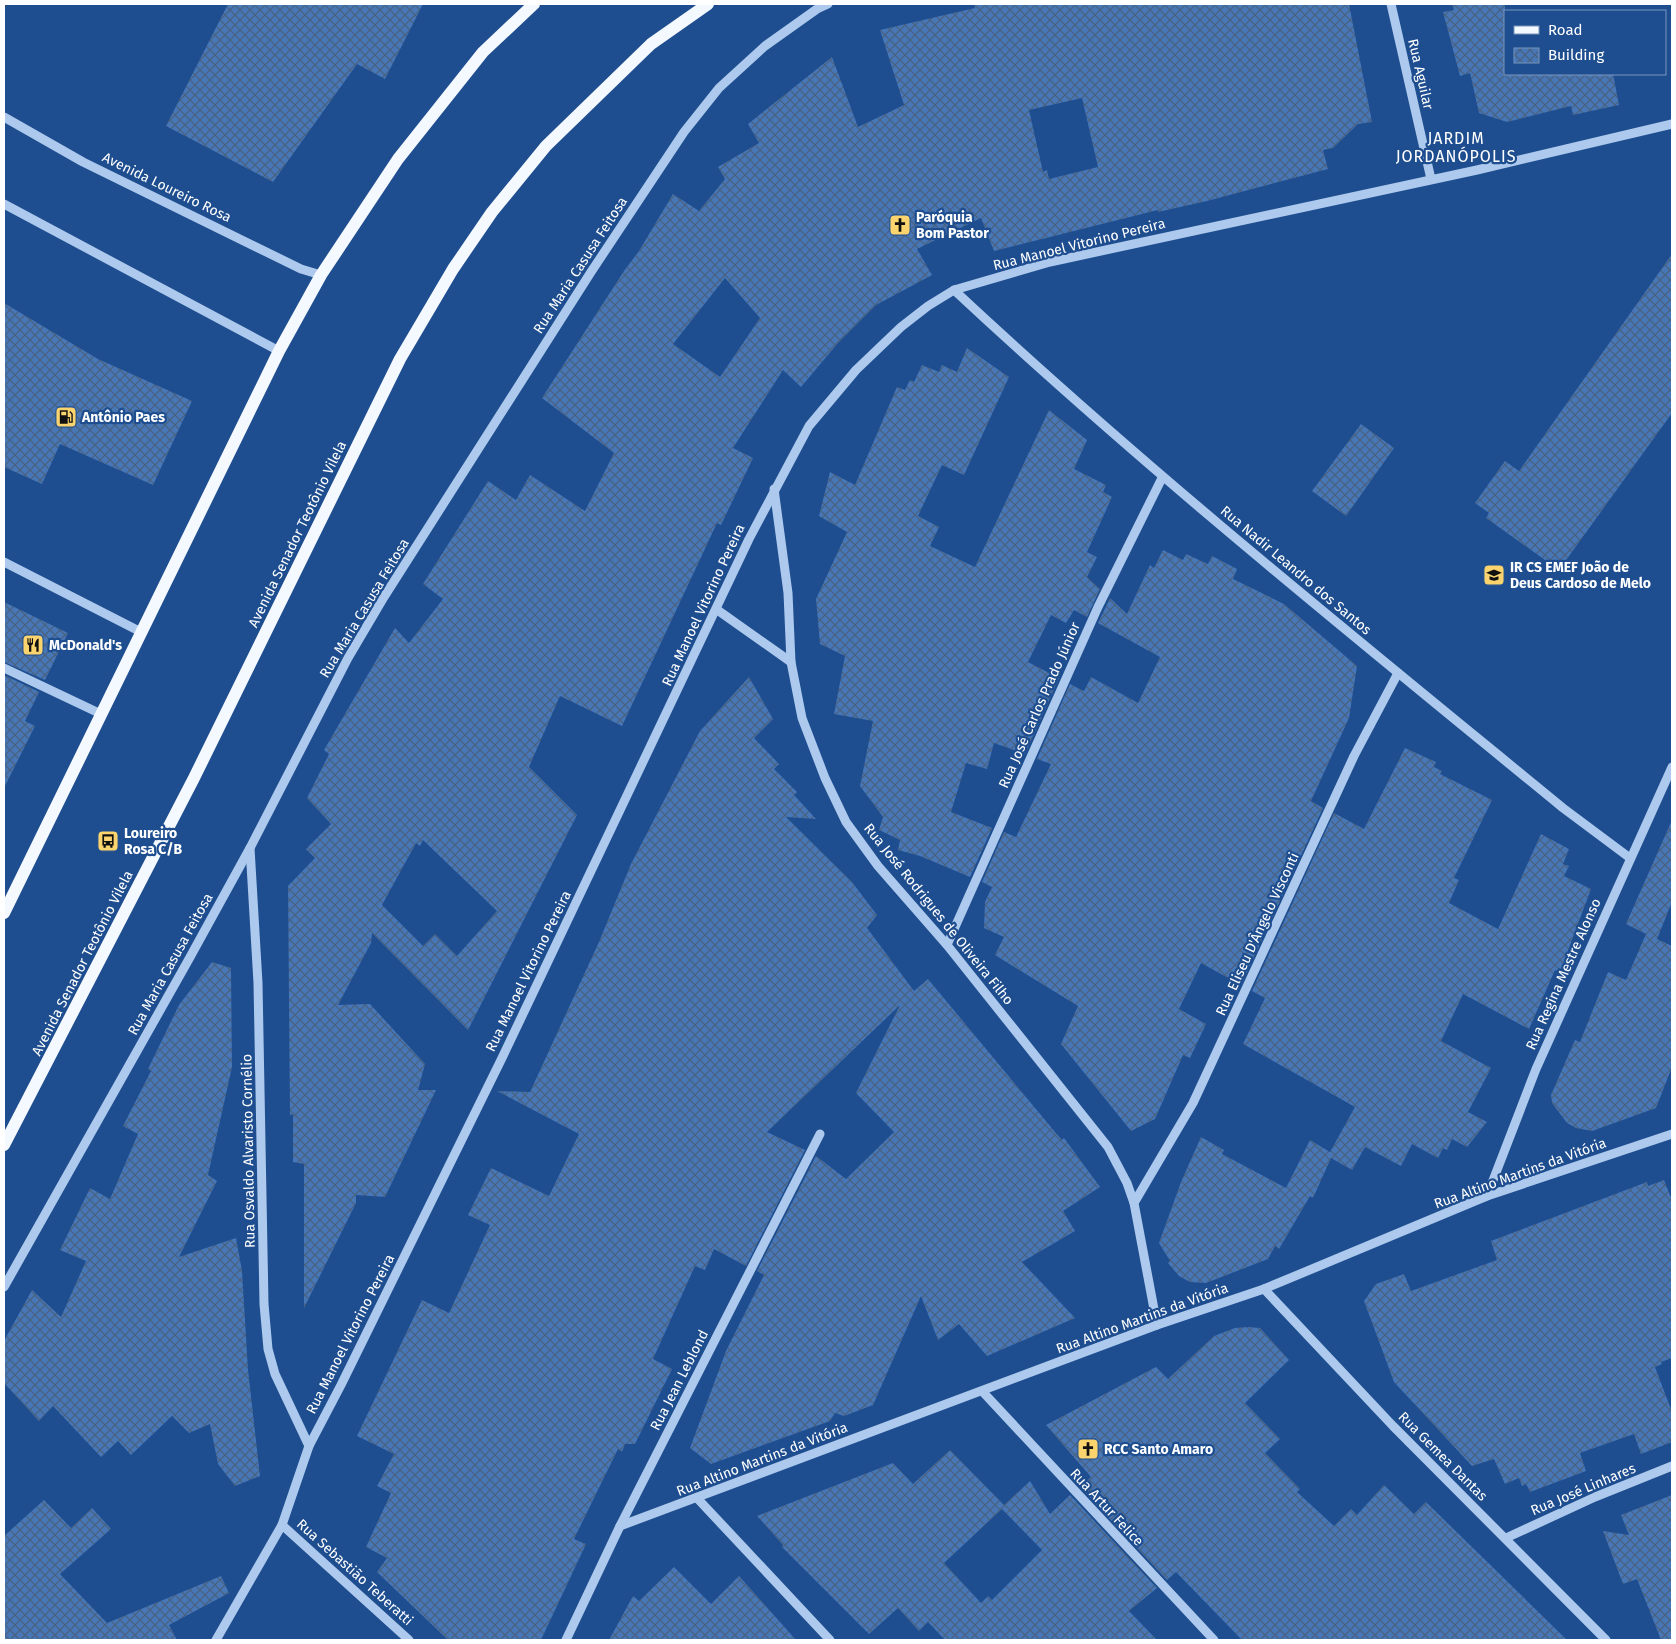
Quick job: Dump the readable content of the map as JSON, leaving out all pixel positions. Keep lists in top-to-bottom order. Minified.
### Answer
{"streets":{"main road":["Avenida Senador Teotônio Vilela"],"street":["Rua Aguilar","Avenida Loureiro Rosa","Rua Manoel Vitorino Pereira","Rua Maria Casusa Feitosa","Rua Nadir Leandro dos Santos","Rua José Carlos Prado Júnior","Rua José Rodrigues de Oliveira Filho","Rua Eliseu D'Ângelo Visconti","Rua Regina Mestre Alonso","Rua Osvaldo Alvaristo Cornélio","Rua Altino Martins da Vitória","Rua Jean Leblond","Rua Gemea Dantas","Rua José Linhares","Rua Artur Felice","Rua Sebastião Teberatti"]},"crossings":[["Rua Aguilar","Rua Manoel Vitorino Pereira"],["Rua Manoel Vitorino Pereira","Rua Nadir Leandro dos Santos"],["Rua Manoel Vitorino Pereira","Rua José Rodrigues de Oliveira Filho"],["Rua Manoel Vitorino Pereira","Rua Osvaldo Alvaristo Cornélio"],["Rua Manoel Vitorino Pereira","Rua Sebastião Teberatti"],["Rua Maria Casusa Feitosa","Rua Osvaldo Alvaristo Cornélio"],["Rua Nadir Leandro dos Santos","Rua José Carlos Prado Júnior"],["Rua Nadir Leandro dos Santos","Rua Eliseu D'Ângelo Visconti"],["Rua Nadir Leandro dos Santos","Rua Regina Mestre Alonso"],["Rua José Carlos Prado Júnior","Rua José Rodrigues de Oliveira Filho"],["Rua José Rodrigues de Oliveira Filho","Rua Eliseu D'Ângelo Visconti"],["Rua José Rodrigues de Oliveira Filho","Rua Altino Martins da Vitória"],["Rua Regina Mestre Alonso","Rua Altino Martins da Vitória"],["Rua Altino Martins da Vitória","Rua Jean Leblond"],["Rua Altino Martins da Vitória","Rua Gemea Dantas"],["Rua Altino Martins da Vitória","Rua Artur Felice"],["Rua Gemea Dantas","Rua José Linhares"]],"districts":["JARDIM JORDANÓPOLIS"],"places":{"church":["Paróquia Bom Pastor","RCC Santo Amaro"],"fuel station":["Antônio Paes"],"school or university":["IR CS EMEF João de Deus Cardoso de Melo"],"restaurant":["McDonald's"],"bus stop":["Loureiro Rosa C/B"]},"legend":["Road","Building"]}
